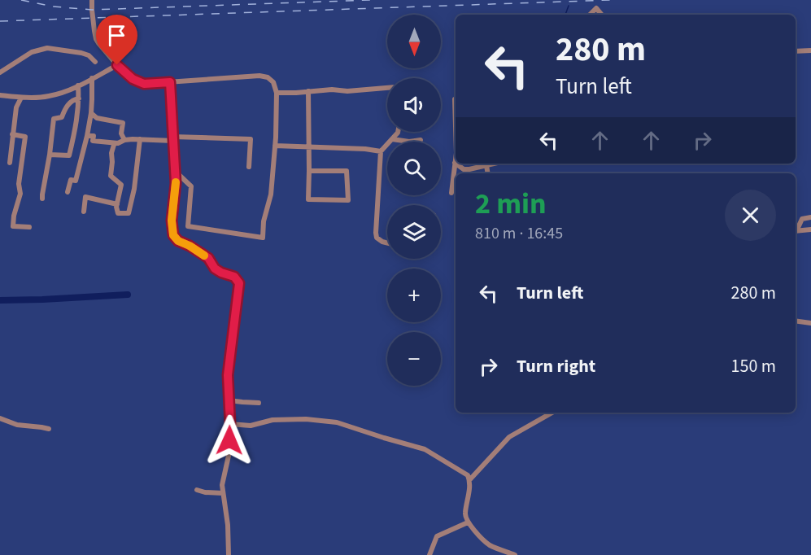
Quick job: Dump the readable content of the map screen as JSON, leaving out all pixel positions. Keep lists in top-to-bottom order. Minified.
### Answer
{"north":"bottom","page":{"map_buttons":["+","−"],"turn":["280 m","Turn left"],"heading":["2 min","810 m · 16:45"],"list":[{"name":"Turn left","value":"280 m"},{"name":"Turn right","value":"150 m"}]}}
